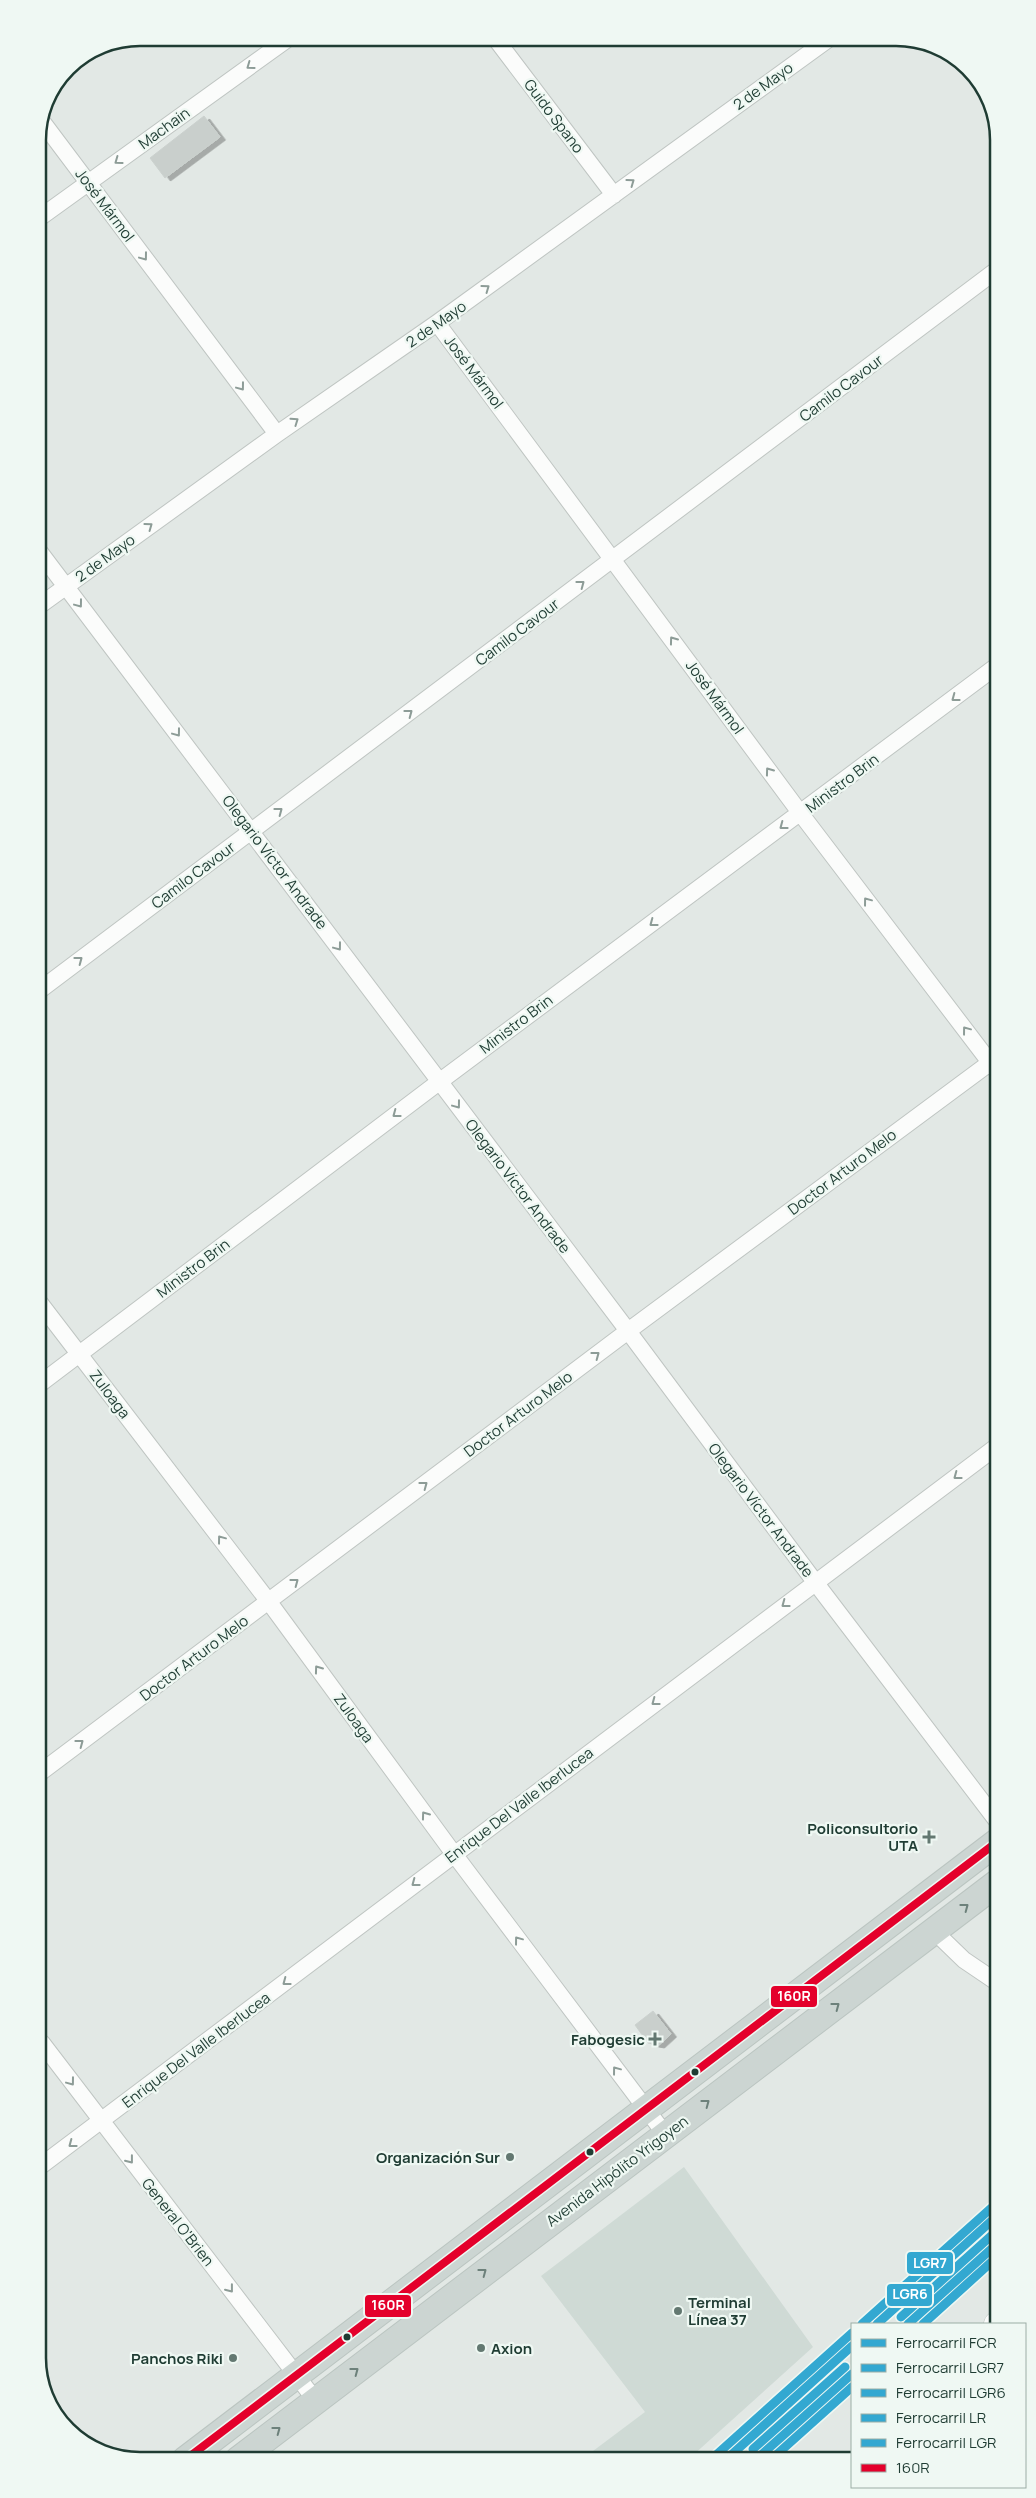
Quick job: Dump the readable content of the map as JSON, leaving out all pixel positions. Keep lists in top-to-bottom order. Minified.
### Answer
{"streets":{"main road":["Avenida Hipólito Yrigoyen"],"street":["2 de Mayo","Guido Spano","Machain","José Mármol","Camilo Cavour","Ministro Brin","Olegario Víctor Andrade","Doctor Arturo Melo","Zuloaga","Enrique Del Valle Iberlucea","General O'Brien"]},"crossings":[["2 de Mayo","Guido Spano"],["2 de Mayo","José Mármol"],["2 de Mayo","Olegario Víctor Andrade"],["Machain","José Mármol"],["José Mármol","Camilo Cavour"],["José Mármol","Ministro Brin"],["Camilo Cavour","Olegario Víctor Andrade"],["Ministro Brin","Olegario Víctor Andrade"],["Ministro Brin","Zuloaga"],["Olegario Víctor Andrade","Doctor Arturo Melo"],["Olegario Víctor Andrade","Enrique Del Valle Iberlucea"],["Doctor Arturo Melo","Zuloaga"],["Zuloaga","Enrique Del Valle Iberlucea"],["Zuloaga","Avenida Hipólito Yrigoyen"],["Enrique Del Valle Iberlucea","General O'Brien"],["Avenida Hipólito Yrigoyen","General O'Brien"]],"one_way":["2 de Mayo","Machain","Camilo Cavour","Ministro Brin","Olegario Víctor Andrade","Doctor Arturo Melo","Zuloaga","Enrique Del Valle Iberlucea","General O'Brien"],"places":{"health":["Policonsultorio UTA","Fabogesic"],"other":["Organización Sur","Terminal Línea 37","Axion","Panchos Riki"]},"lines":["transit line 160R","rail line LGR7","rail line LGR6","rail line LGR","rail line FCR","rail line LR"],"legend":["Ferrocarril FCR","Ferrocarril LGR7","Ferrocarril LGR6","Ferrocarril LR","Ferrocarril LGR","160R"]}
